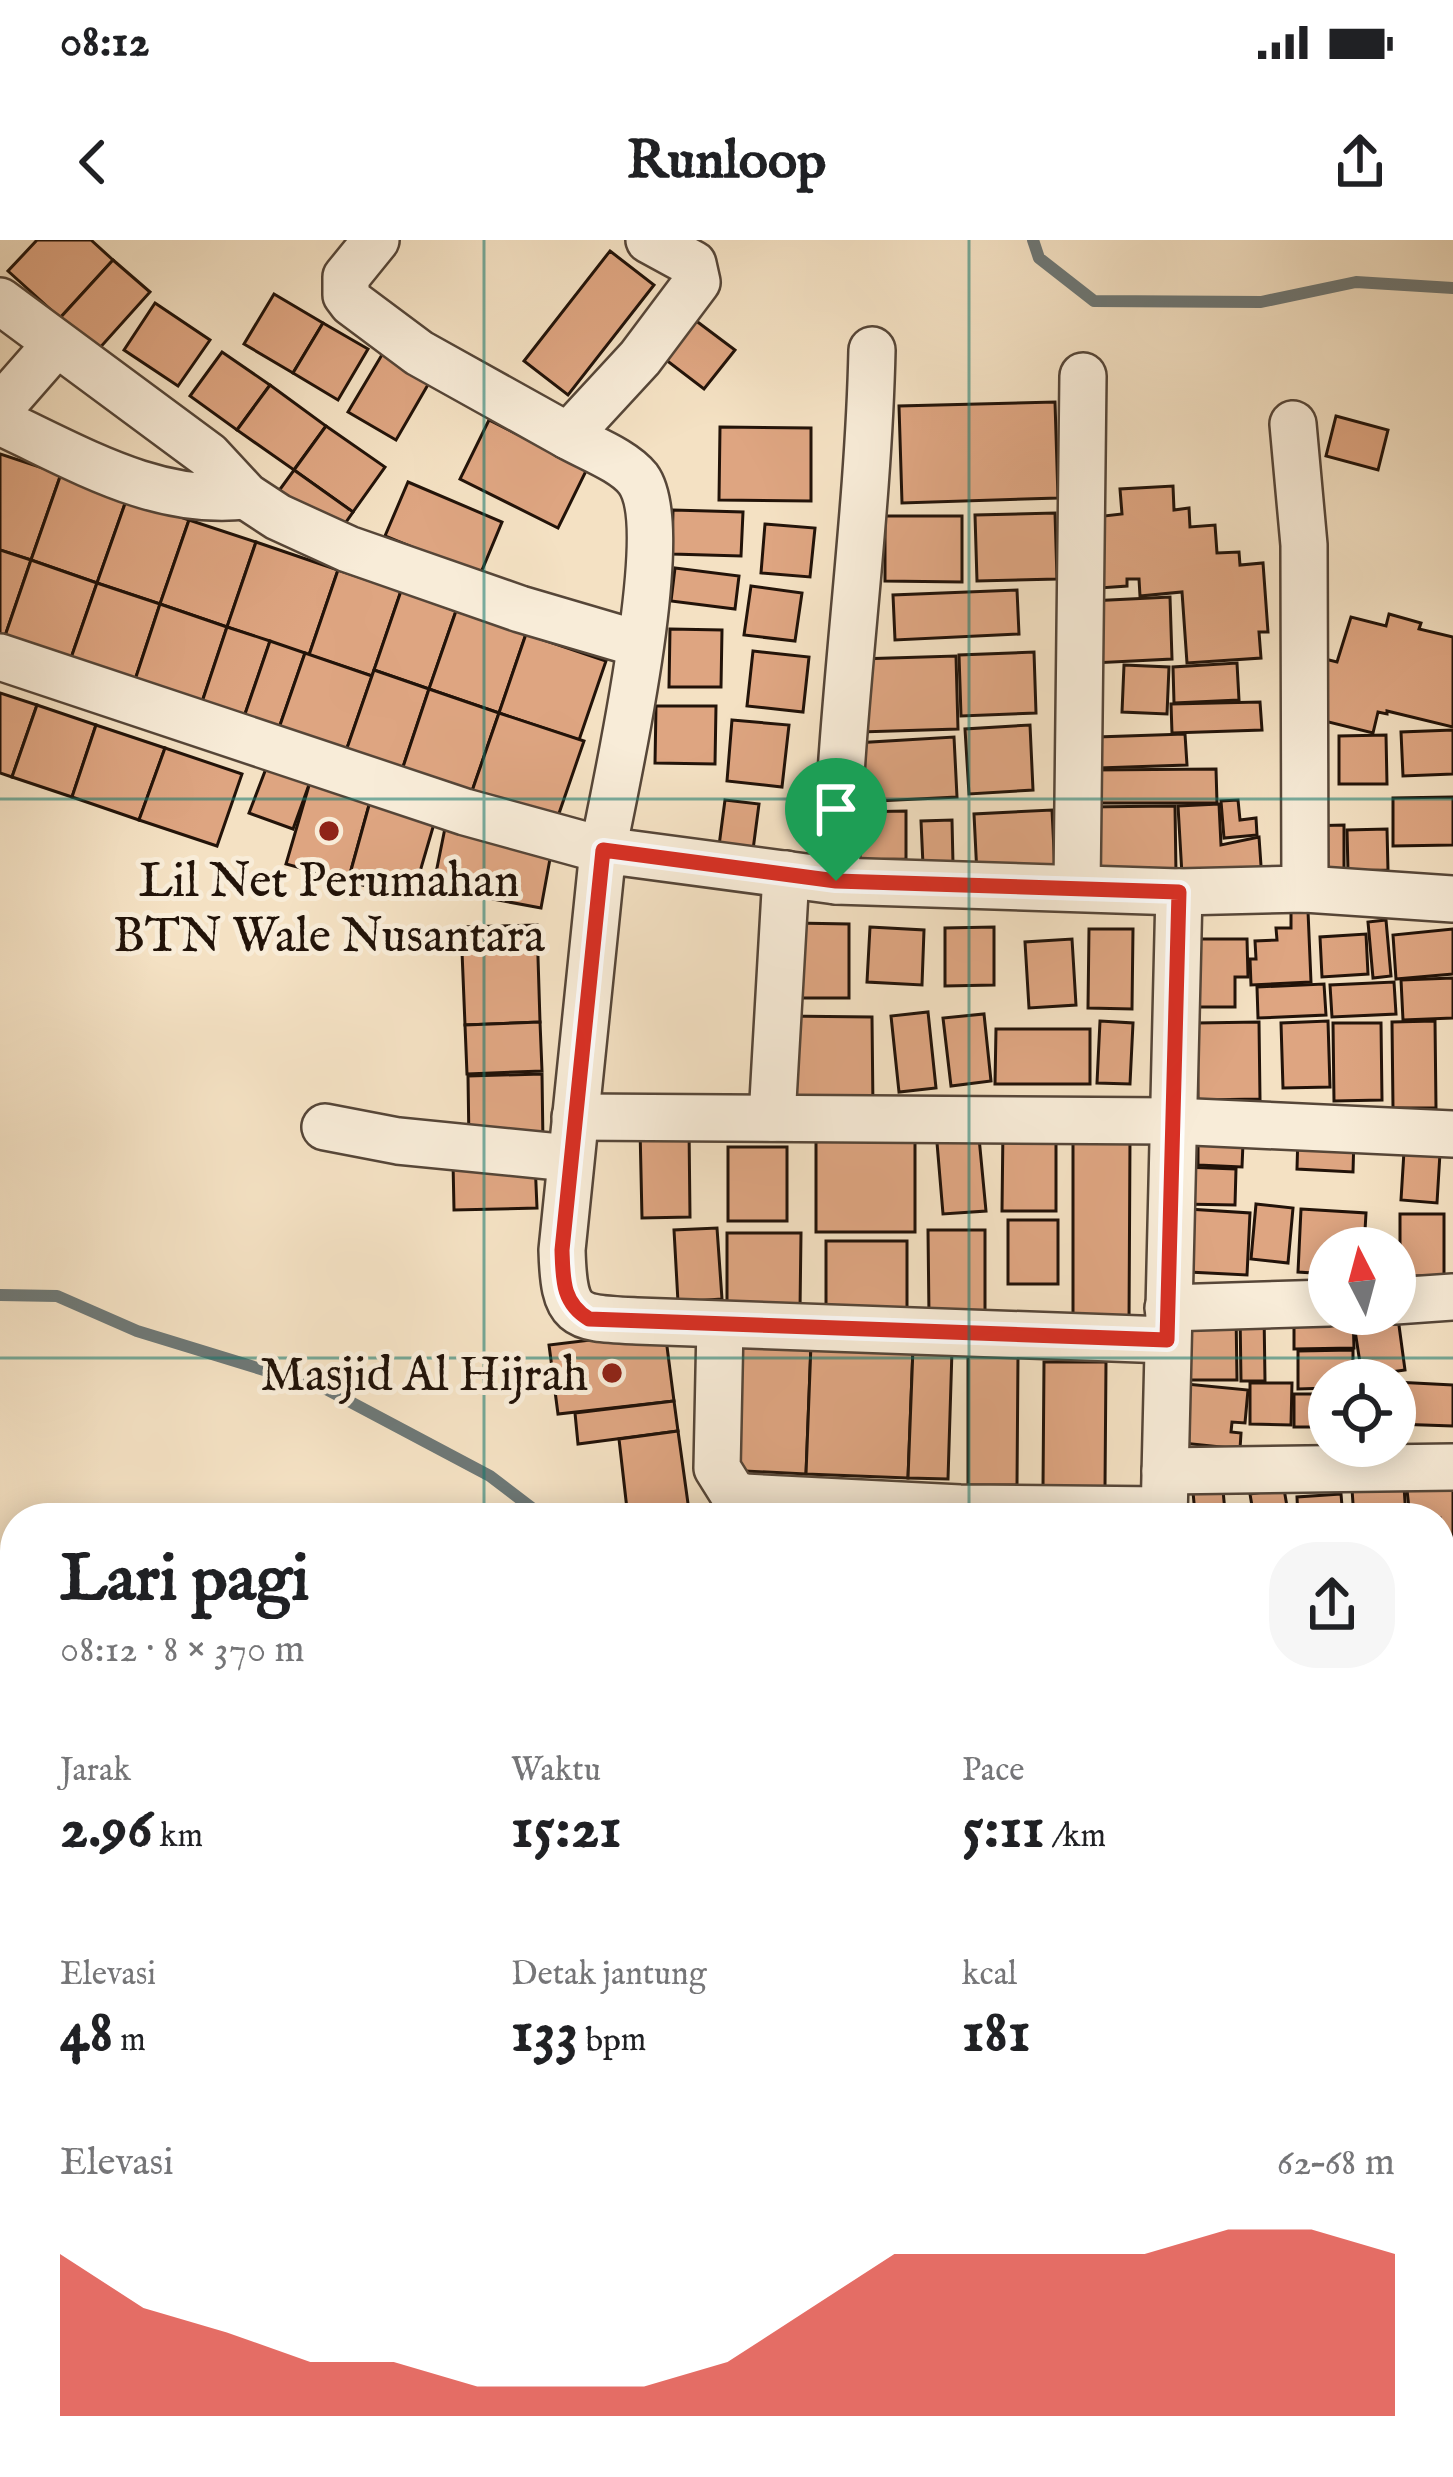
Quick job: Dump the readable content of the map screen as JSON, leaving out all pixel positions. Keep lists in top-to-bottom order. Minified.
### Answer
{"places":["Lil Net Perumahan BTN Wale Nusantara","Masjid Al Hijrah"],"north":"top","page":{"status":"08:12","header":"Runloop","heading":["Lari pagi","08:12 · 8 × 370 m"],"stats":[["Jarak","2.96 km"],["Waktu","15:21"],["Pace","5:11 /km"],["Elevasi","48 m"],["Detak jantung","133 bpm"],["kcal","181"]],"chart":["Elevasi","62–68 m"]}}
